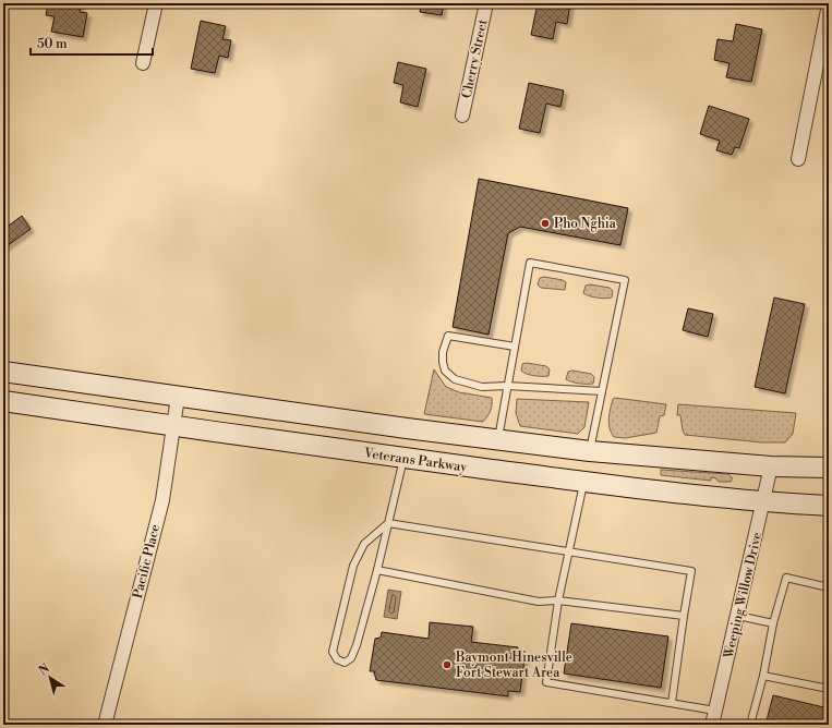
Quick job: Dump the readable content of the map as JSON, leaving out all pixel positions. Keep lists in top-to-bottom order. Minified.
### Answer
{"streets":{"main road":["Veterans Parkway"],"street":["Cherry Street","Pacific Place","Weeping Willow Drive"]},"crossings":[["Veterans Parkway","Pacific Place"],["Veterans Parkway","Weeping Willow Drive"]],"places":["Pho Nghia","Baymont Hinesville Fort Stewart Area"],"scale_bar":"50 m","north":"top left"}
